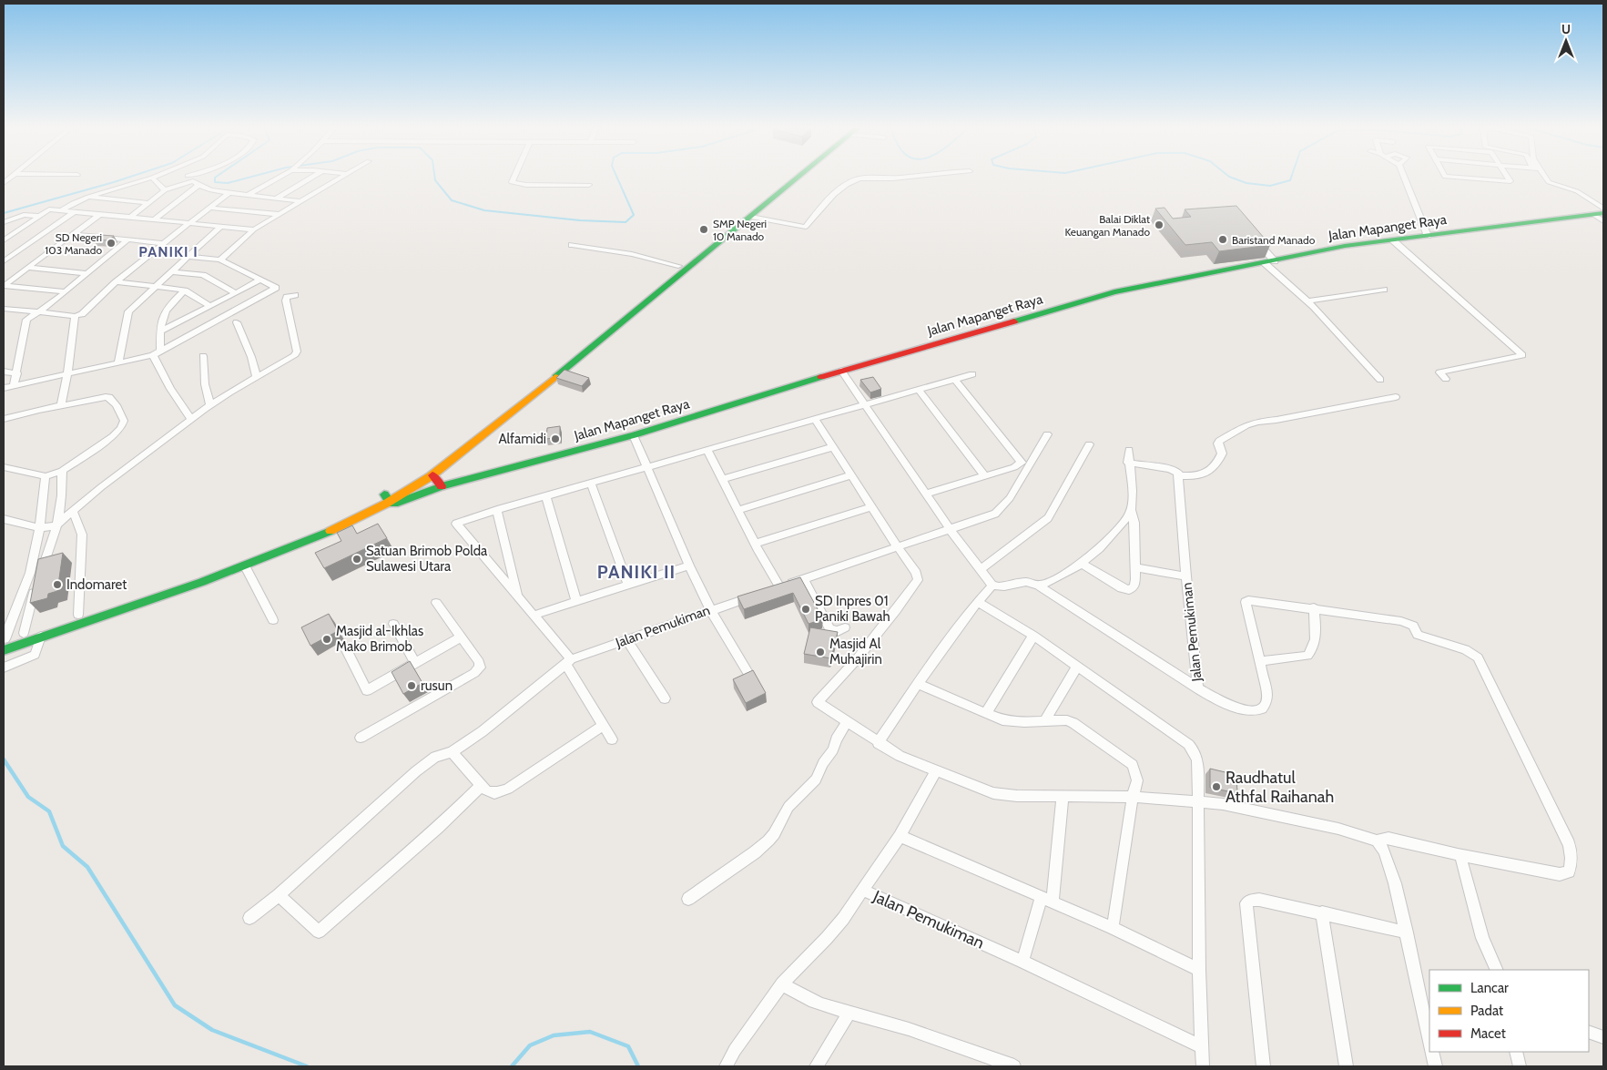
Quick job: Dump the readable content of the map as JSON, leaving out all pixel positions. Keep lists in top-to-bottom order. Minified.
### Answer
{"streets":{"main road":["Jalan Mapanget Raya"],"street":["Jalan Pemukiman"]},"districts":["PANIKI I","PANIKI II"],"places":["Balai Diklat Keuangan Manado","SMP Negeri 10 Manado","Baristand Manado","SD Negeri 103 Manado","Alfamidi","Satuan Brimob Polda Sulawesi Utara","Indomaret","SD Inpres 01 Paniki Bawah","Masjid al-Ikhlas Mako Brimob","Masjid Al Muhajirin","rusun","Raudhatul Athfal Raihanah"],"legend":["Lancar","Padat","Macet"],"north":"top"}
